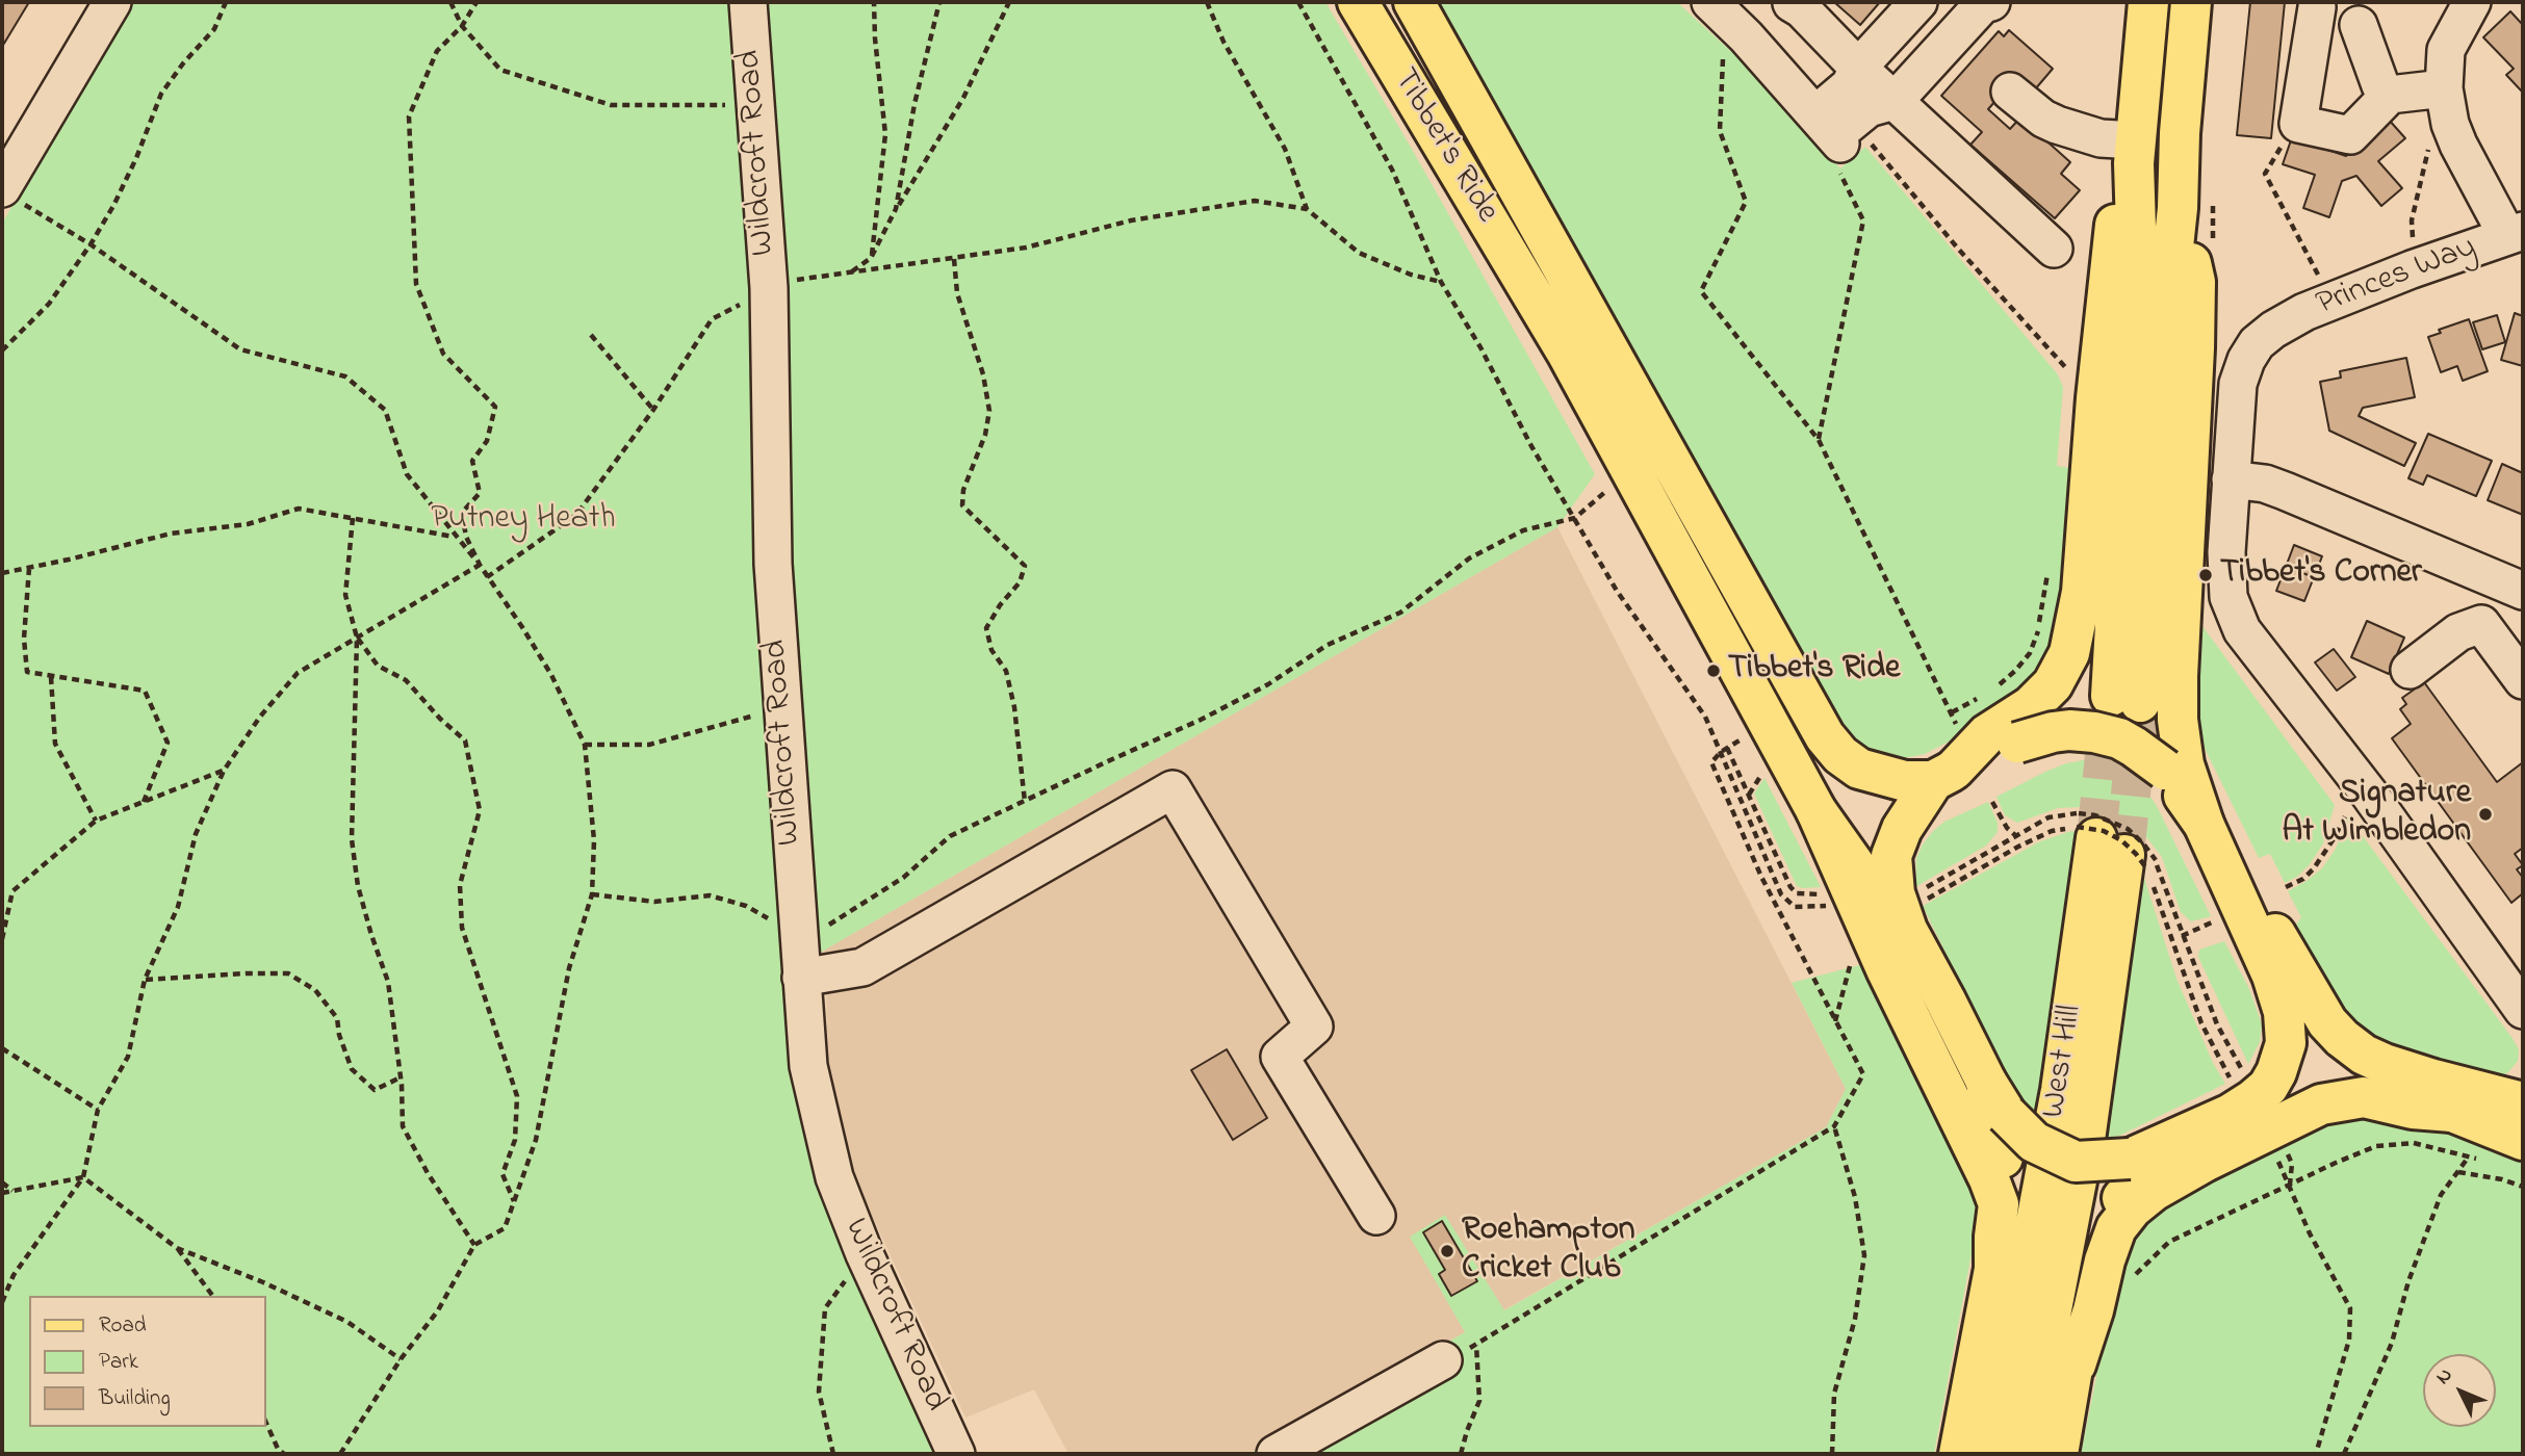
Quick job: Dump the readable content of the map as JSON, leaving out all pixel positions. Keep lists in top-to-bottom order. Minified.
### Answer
{"streets":{"main road":["Tibbet's Ride","West Hill"],"street":["Wildcroft Road","Princes Way"]},"parks":["Putney Heath"],"places":["Tibbet's Corner","Tibbet's Ride","Signature At Wimbledon","Roehampton Cricket Club"],"legend":["Road","Park","Building"],"north":"top left"}
